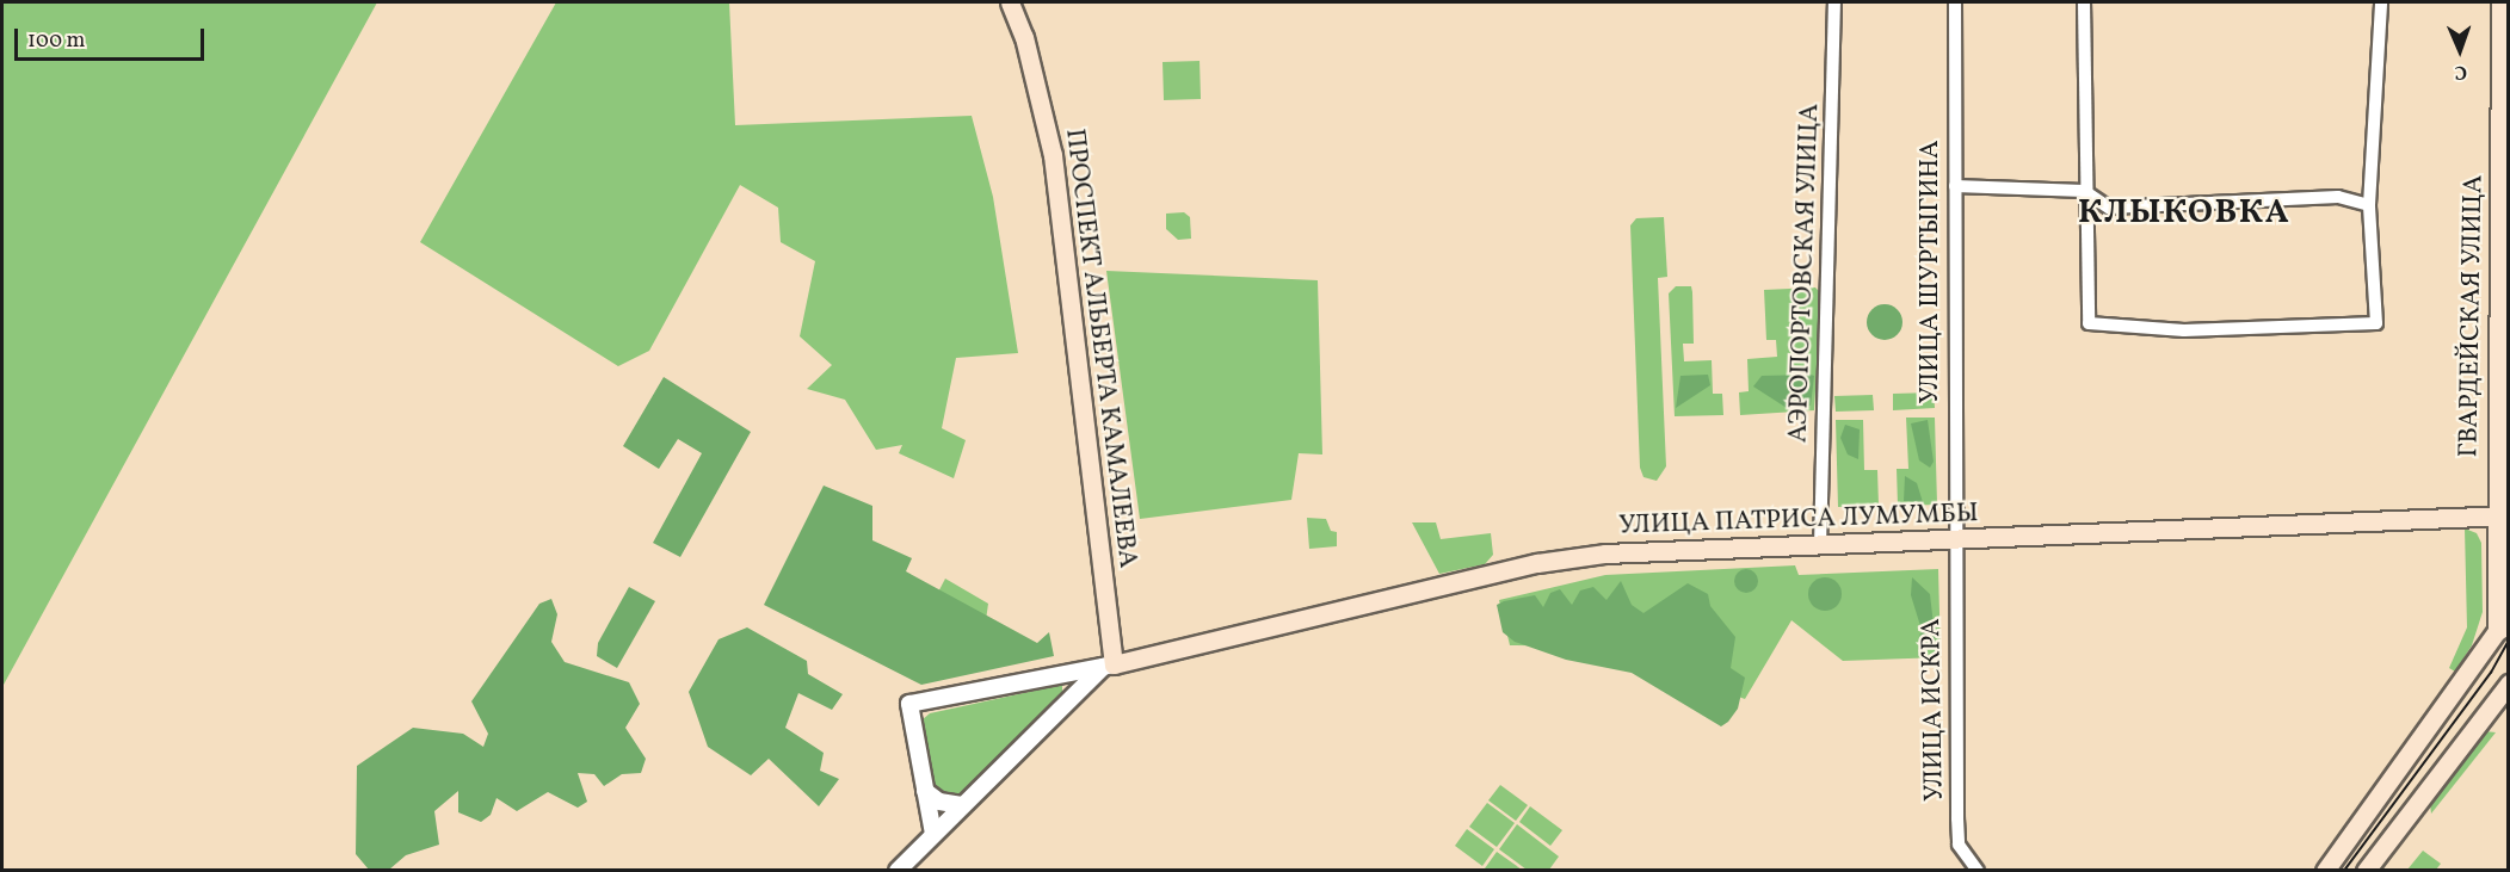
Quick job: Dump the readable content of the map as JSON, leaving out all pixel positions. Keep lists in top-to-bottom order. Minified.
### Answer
{"streets":{"main road":["ГВАРДЕЙСКАЯ УЛИЦА","ПРОСПЕКТ АЛЬБЕРТА КАМАЛЕЕВА","УЛИЦА ПАТРИСА ЛУМУМБЫ"],"street":["УЛИЦА ШУРТЫГИНА","АЭРОПОРТОВСКАЯ УЛИЦА","УЛИЦА ИСКРА"]},"crossings":[["УЛИЦА ШУРТЫГИНА","УЛИЦА ПАТРИСА ЛУМУМБЫ"],["УЛИЦА ШУРТЫГИНА","УЛИЦА ИСКРА"],["АЭРОПОРТОВСКАЯ УЛИЦА","УЛИЦА ПАТРИСА ЛУМУМБЫ"],["ГВАРДЕЙСКАЯ УЛИЦА","УЛИЦА ПАТРИСА ЛУМУМБЫ"],["ПРОСПЕКТ АЛЬБЕРТА КАМАЛЕЕВА","УЛИЦА ПАТРИСА ЛУМУМБЫ"],["УЛИЦА ПАТРИСА ЛУМУМБЫ","УЛИЦА ИСКРА"]],"districts":["КЛЫКОВКА"],"scale_bar":"100 m","north":"bottom"}
